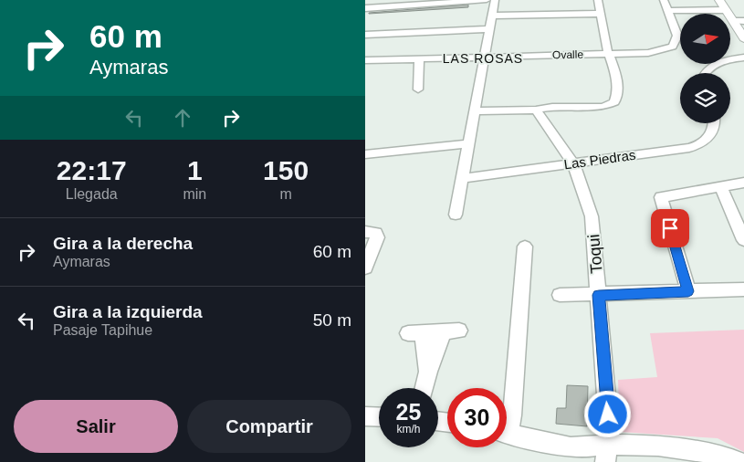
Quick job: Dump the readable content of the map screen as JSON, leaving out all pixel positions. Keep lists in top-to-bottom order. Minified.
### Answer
{"streets":{"street":["Ovalle","Las Piedras","Toqui"]},"crossings":[["Las Piedras","Toqui"]],"districts":["LAS ROSAS"],"north":"right","page":{"turn":["60 m","Aymaras"],"eta":["22:17","Llegada","1","min","150","m"],"list":[{"name":"Gira a la derecha","note":"Aymaras","value":"60 m"},{"name":"Gira a la izquierda","note":"Pasaje Tapihue","value":"50 m"}],"speed":"25 km/h","limit":"30","buttons":["Salir","Compartir"]}}
